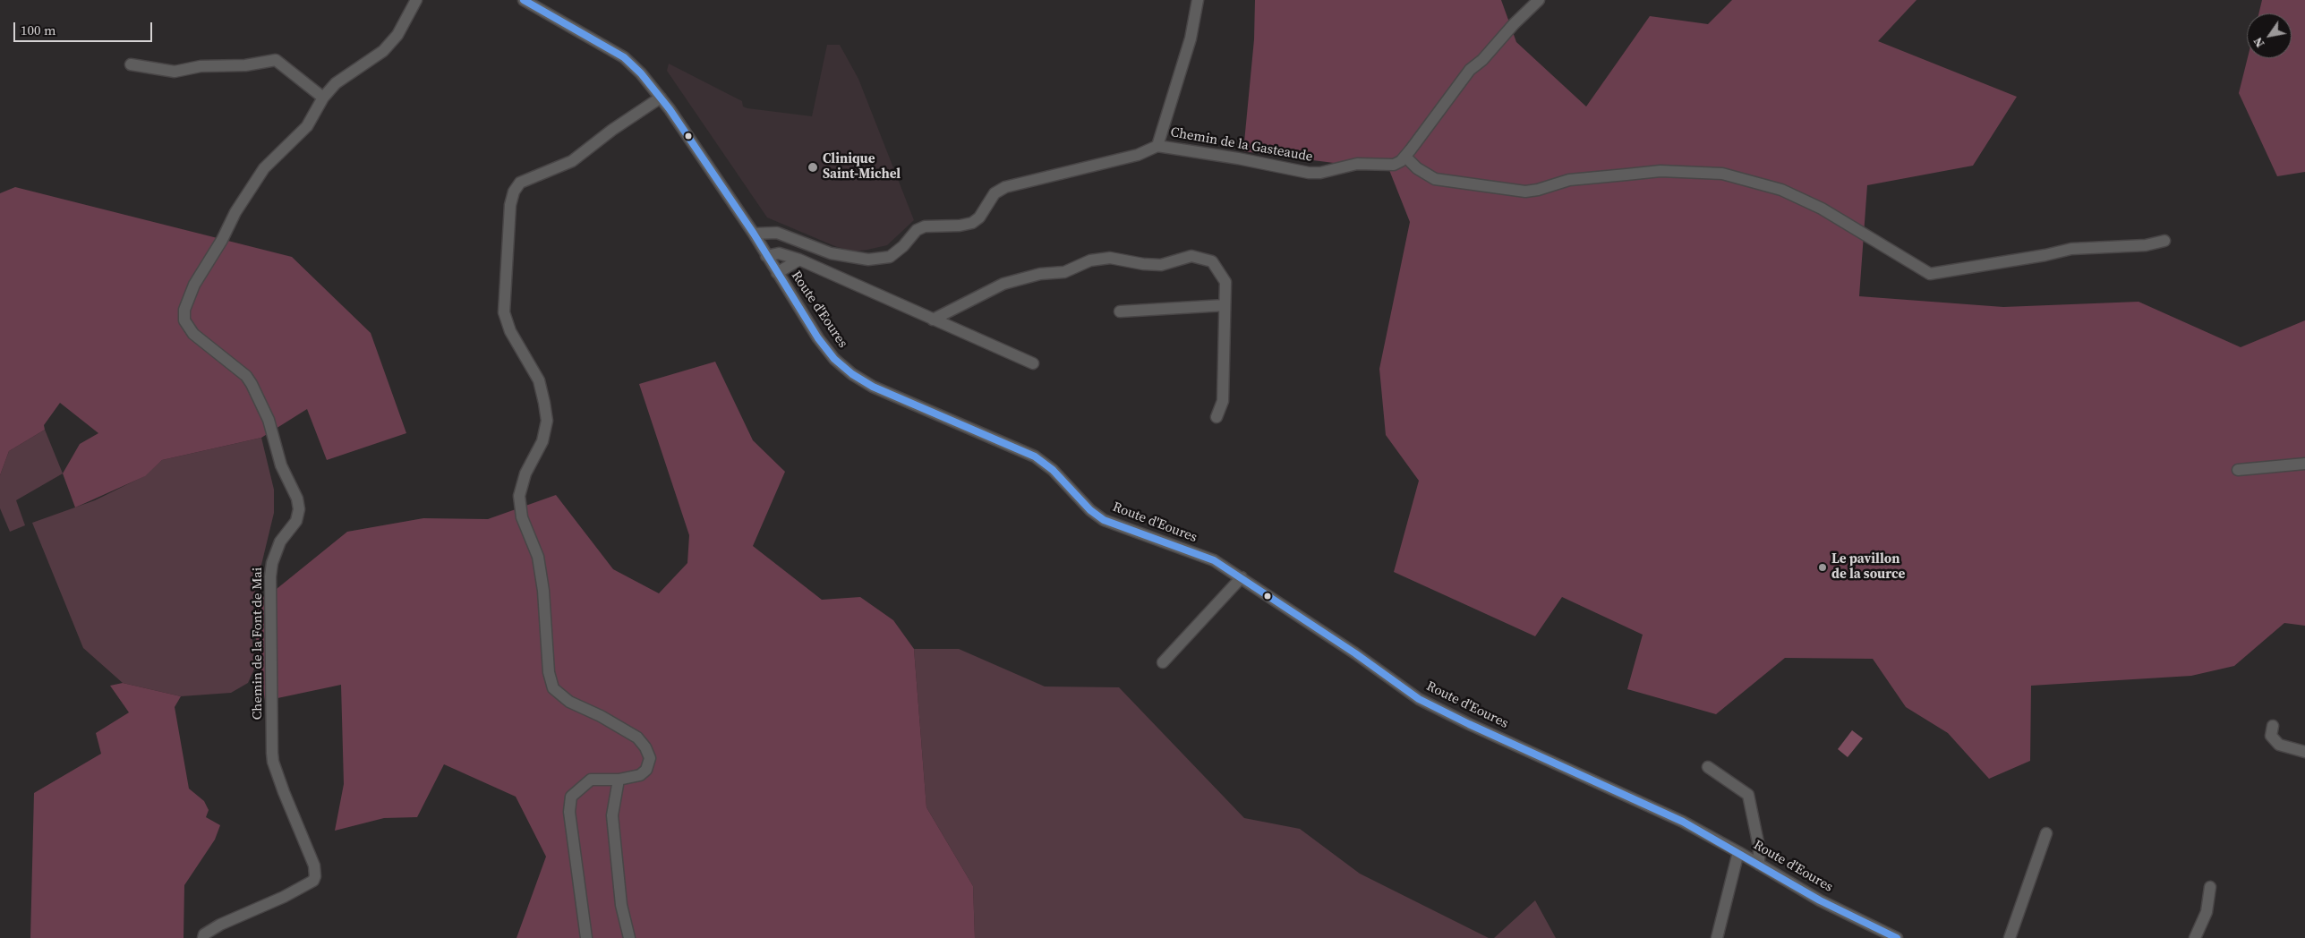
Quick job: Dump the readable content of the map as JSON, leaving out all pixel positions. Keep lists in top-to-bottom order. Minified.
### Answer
{"streets":{"street":["Chemin de la Gasteaude","Route d'Eoures","Chemin de la Font de Mai"]},"places":["Clinique Saint-Michel","Le pavillon de la source"],"scale_bar":"100 m","north":"bottom left"}
